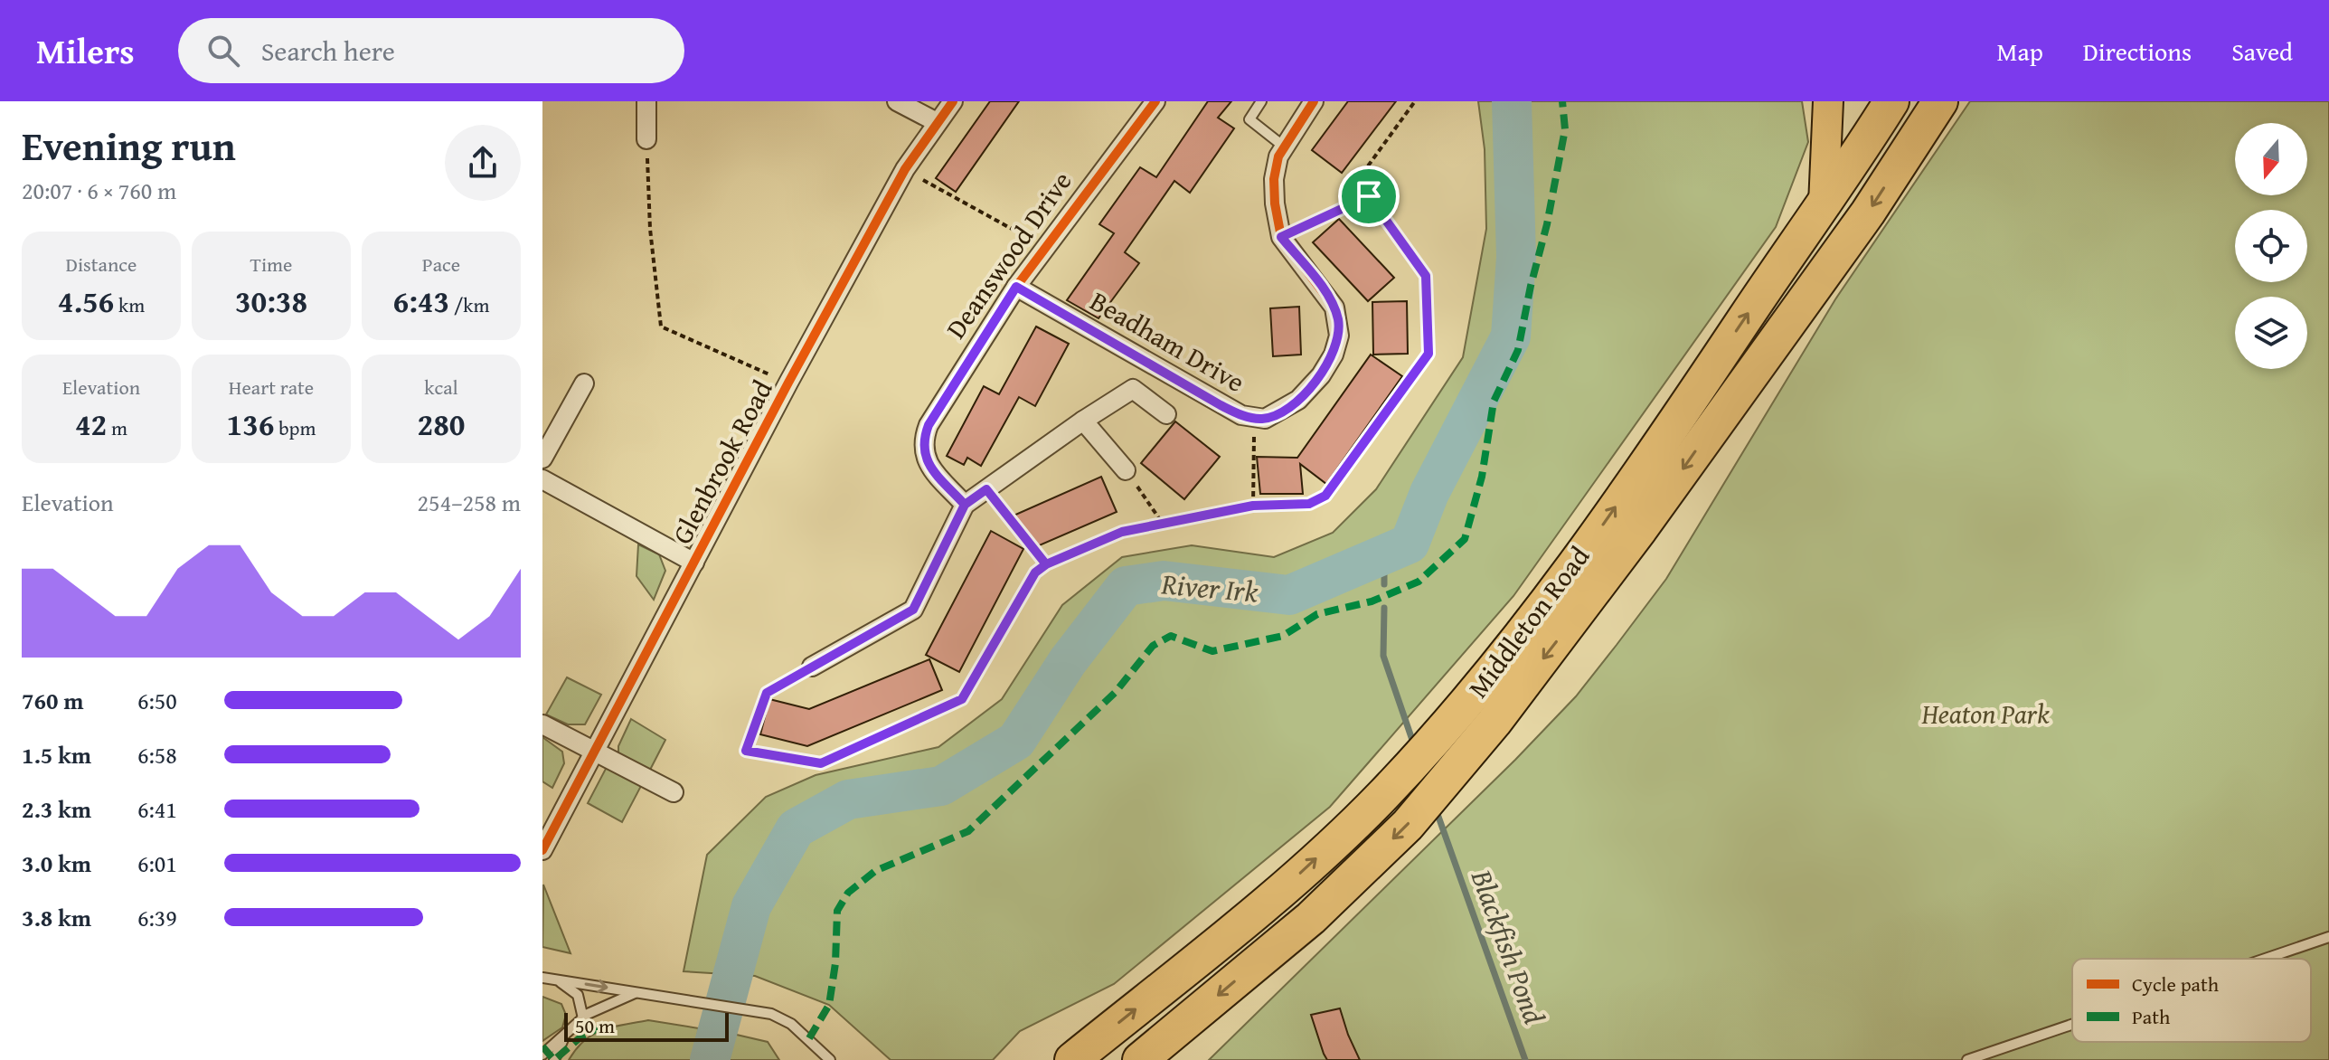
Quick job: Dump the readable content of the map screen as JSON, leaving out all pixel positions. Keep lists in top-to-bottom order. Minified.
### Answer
{"streets":{"highway":["Middleton Road"],"street":["Deanswood Drive","Beadham Drive","Glenbrook Road"]},"crossings":[["Deanswood Drive","Beadham Drive"]],"water":["River Irk","Blackfish Pond"],"parks":["Heaton Park"],"legend":["Cycle path","Path"],"scale_bar":"50 m","north":"bottom","page":{"header":"Milers","search":"Search here","nav":["Map","Directions","Saved"],"heading":["Evening run","20:07 · 6 × 760 m"],"stats":[["Distance","4.56 km"],["Time","30:38"],["Pace","6:43 /km"],["Elevation","42 m"],["Heart rate","136 bpm"],["kcal","280"]],"chart":["Elevation","254–258 m"],"list":[{"name":"760 m","note":"6:50"},{"name":"1.5 km","note":"6:58"},{"name":"2.3 km","note":"6:41"},{"name":"3.0 km","note":"6:01"},{"name":"3.8 km","note":"6:39"}],"scale":"50 m"}}
